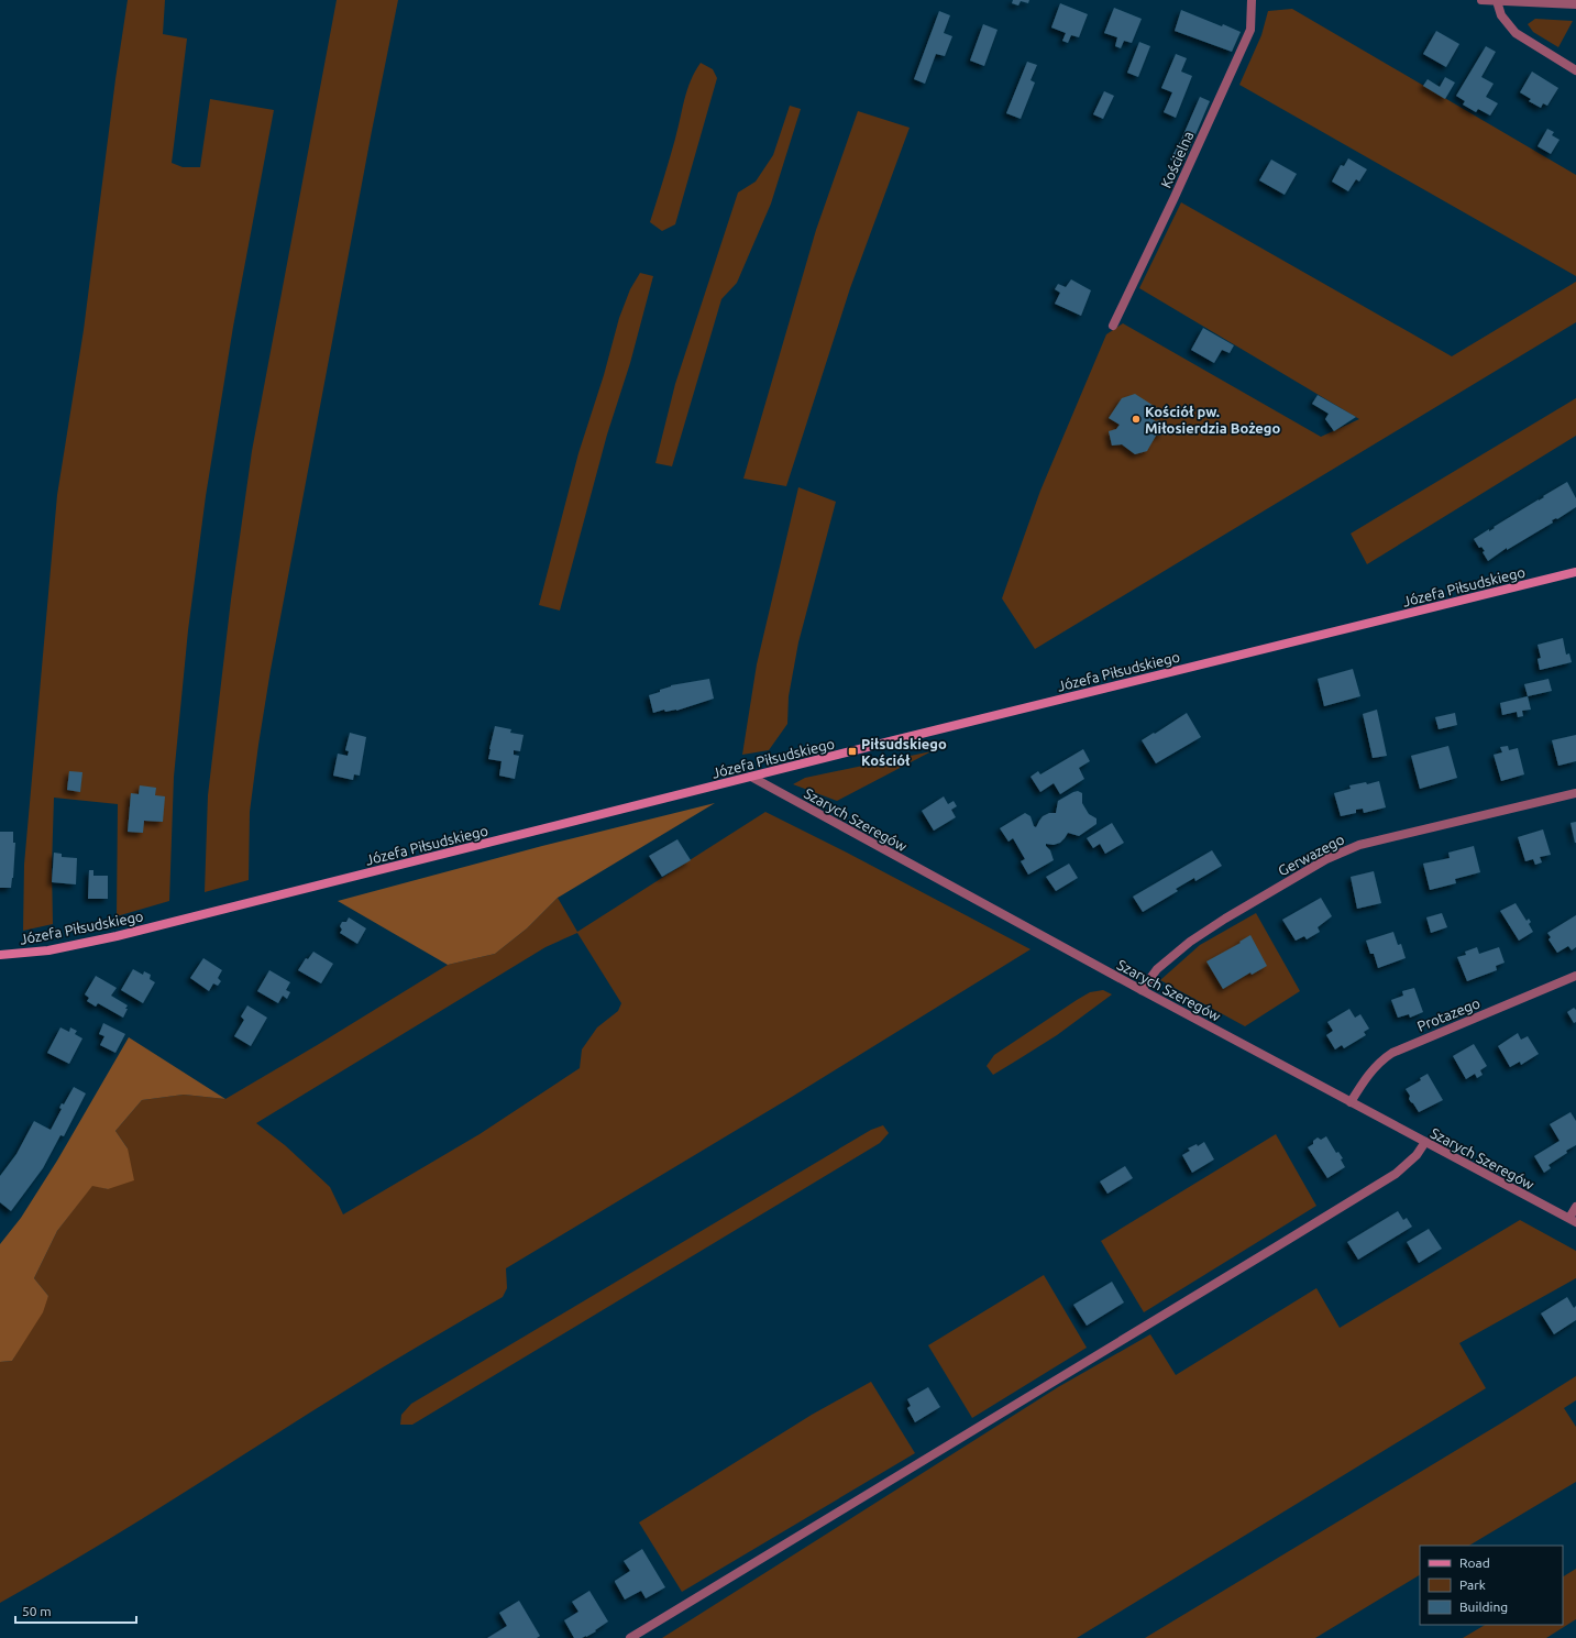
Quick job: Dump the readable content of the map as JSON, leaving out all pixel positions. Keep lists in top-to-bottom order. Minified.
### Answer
{"streets":{"street":["Kościelna","Józefa Piłsudskiego","Szarych Szeregów","Gerwazego","Protazego"]},"crossings":[["Józefa Piłsudskiego","Szarych Szeregów"],["Szarych Szeregów","Gerwazego"],["Szarych Szeregów","Protazego"]],"places":{"other":["Kościół pw. Miłosierdzia Bożego"],"transit":["Piłsudskiego Kościół"]},"legend":["Road","Park","Building"],"scale_bar":"50 m"}
